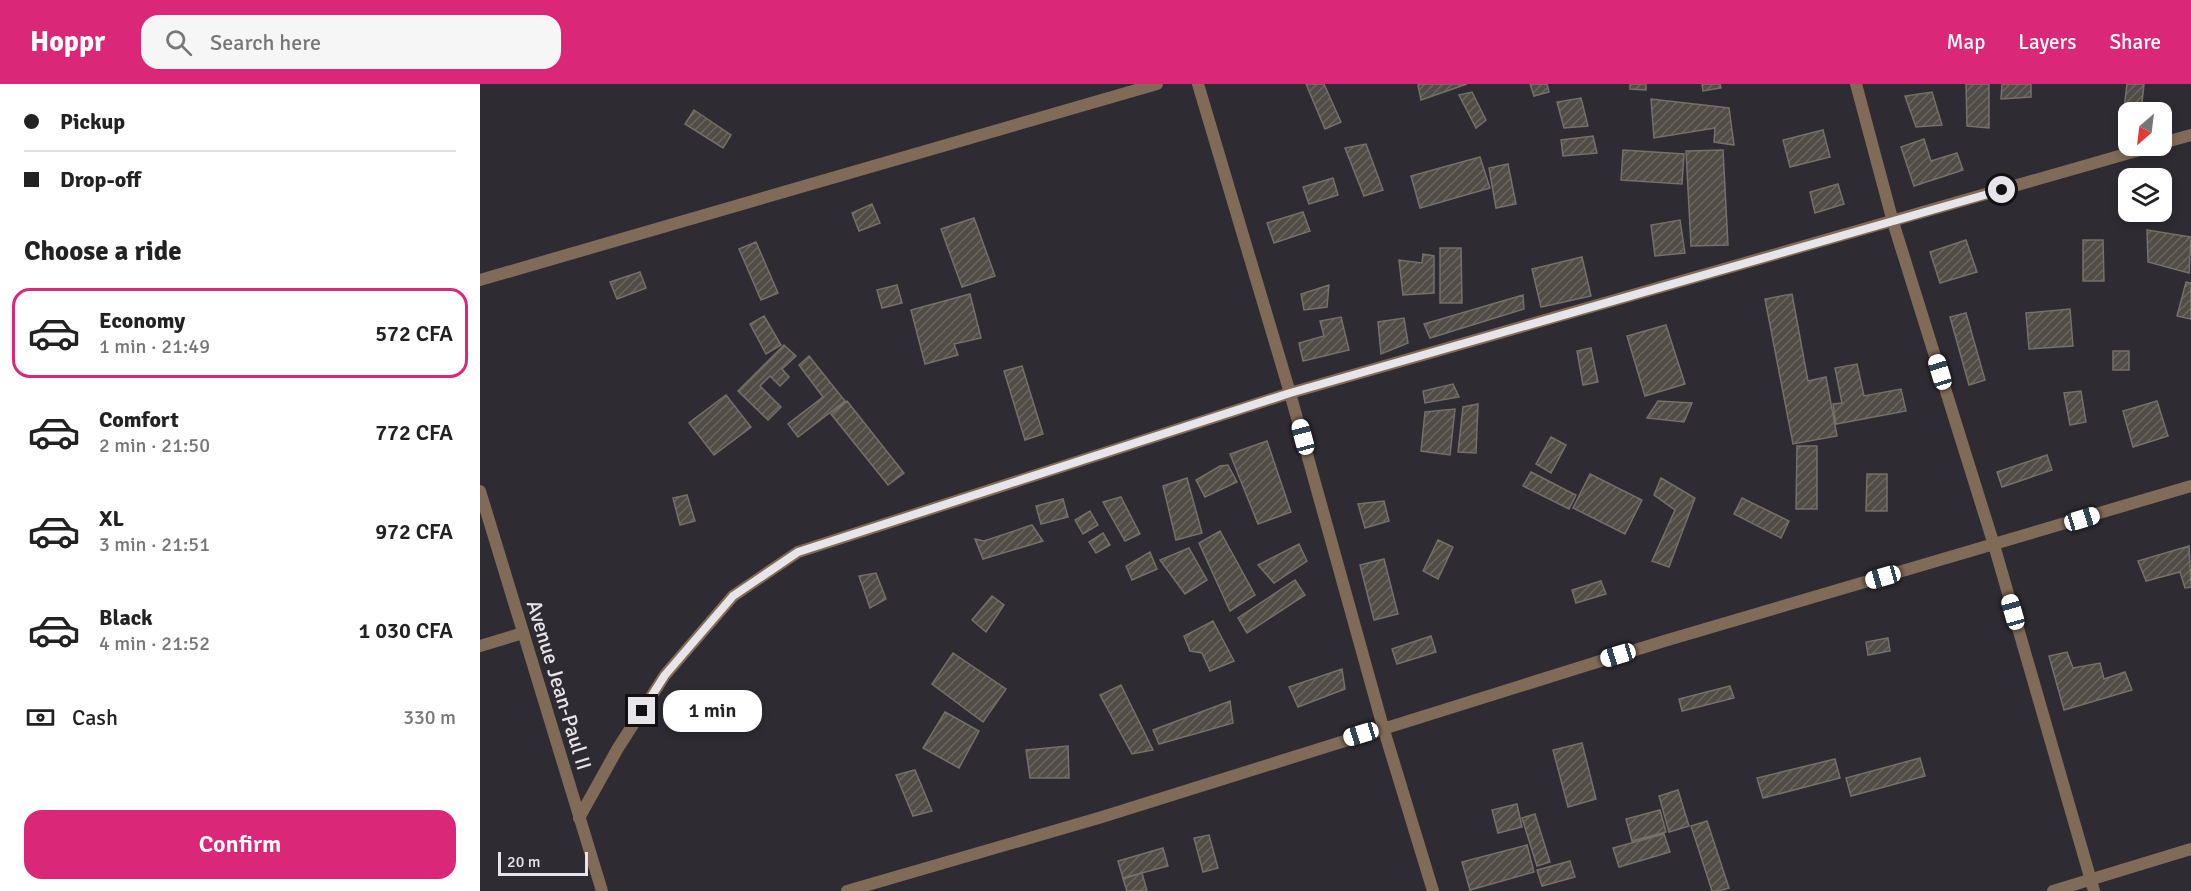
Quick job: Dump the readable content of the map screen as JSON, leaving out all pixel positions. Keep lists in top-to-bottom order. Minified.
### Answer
{"streets":{"street":["Avenue Jean-Paul II"]},"scale_bar":"20 m","north":"bottom left","page":{"header":"Hoppr","search":"Search here","nav":["Map","Layers","Share"],"banner":["Pickup","Drop-off"],"heading":"Choose a ride","list":[{"name":"Economy","note":"1 min · 21:49","value":"572 CFA"},{"name":"Comfort","note":"2 min · 21:50","value":"772 CFA"},{"name":"XL","note":"3 min · 21:51","value":"972 CFA"},{"name":"Black","note":"4 min · 21:52","value":"1 030 CFA"}],"pay":["Cash","330 m"],"bubble":"1 min","buttons":"Confirm","scale":"20 m"}}
